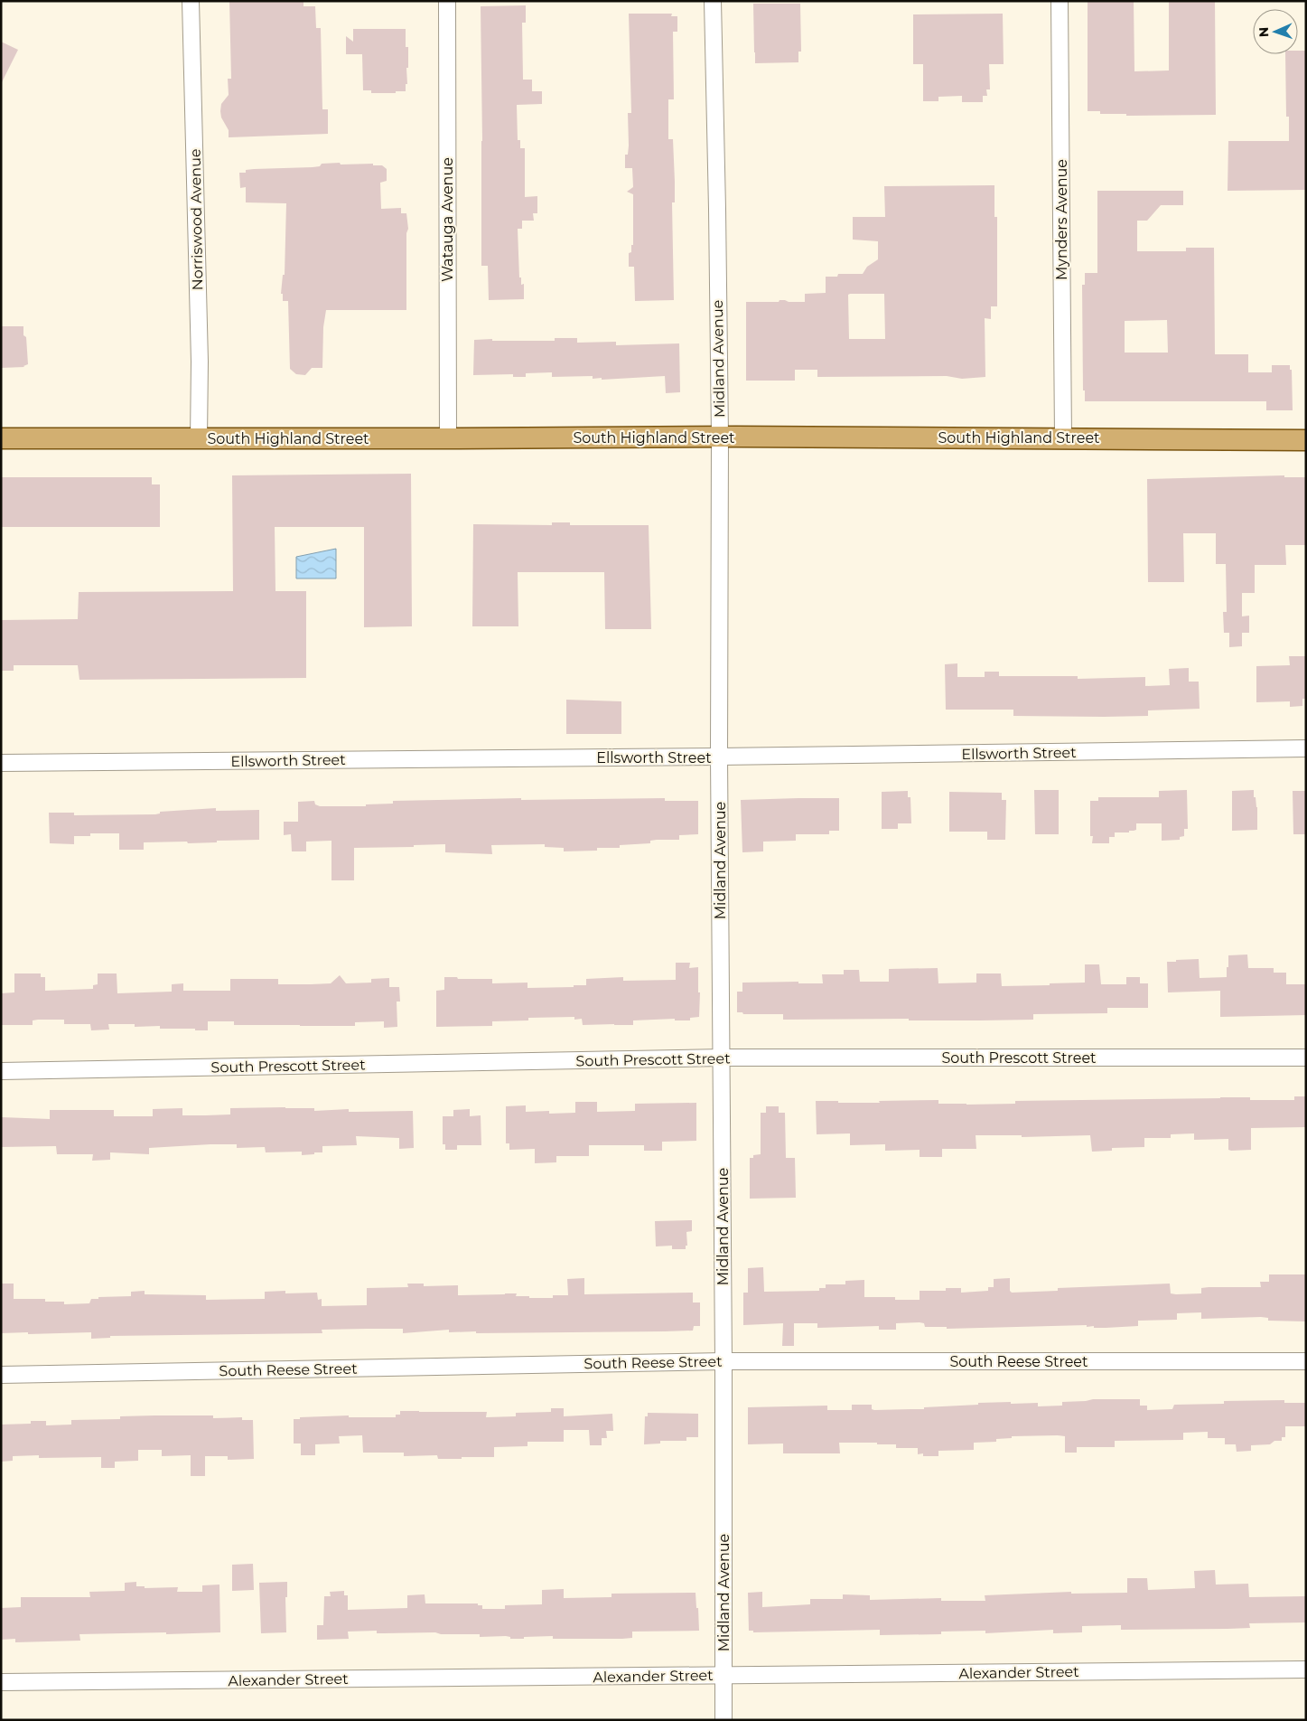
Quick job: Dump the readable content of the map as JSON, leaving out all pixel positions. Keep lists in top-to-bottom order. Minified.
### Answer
{"streets":{"main road":["South Highland Street"],"street":["Norriswood Avenue","Watauga Avenue","Mynders Avenue","Midland Avenue","Ellsworth Street","South Prescott Street","South Reese Street","Alexander Street"]},"crossings":[["Norriswood Avenue","South Highland Street"],["Watauga Avenue","South Highland Street"],["Mynders Avenue","South Highland Street"],["Midland Avenue","South Highland Street"],["Midland Avenue","Ellsworth Street"],["Midland Avenue","South Prescott Street"],["Midland Avenue","South Reese Street"],["Midland Avenue","Alexander Street"]],"north":"left"}
